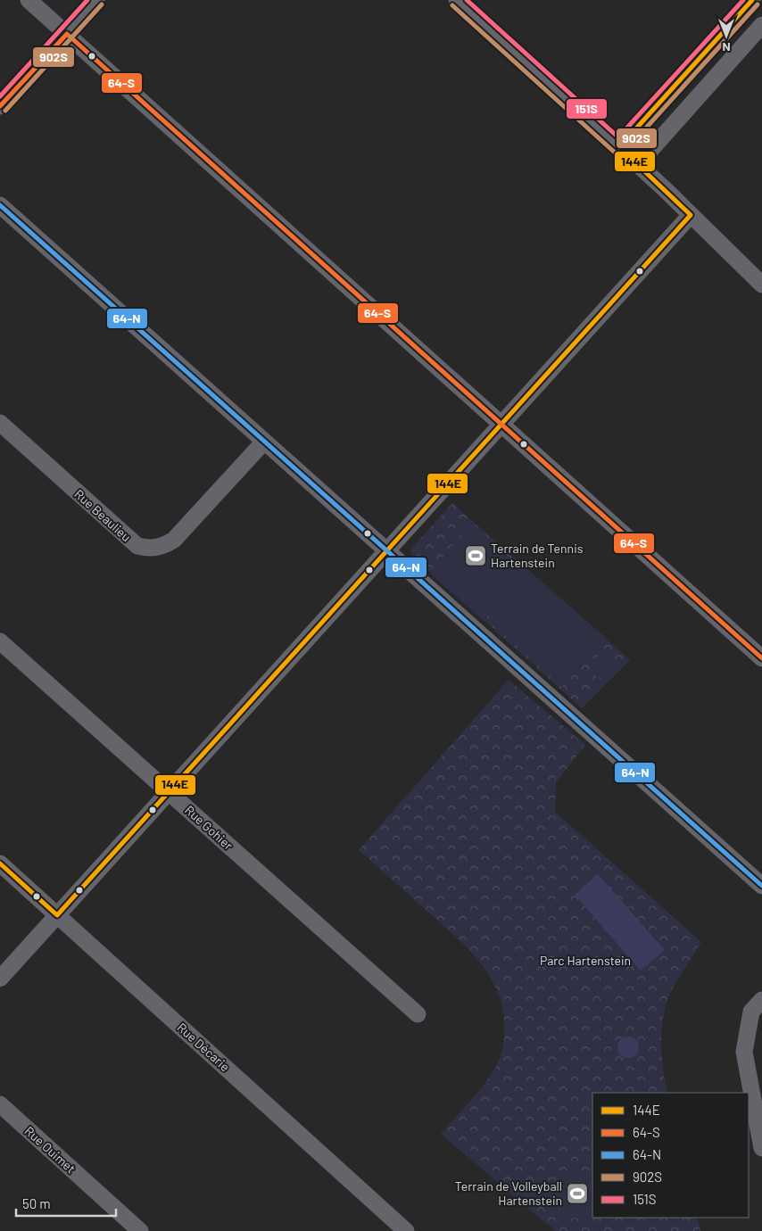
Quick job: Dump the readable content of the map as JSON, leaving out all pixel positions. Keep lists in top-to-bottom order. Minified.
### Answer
{"streets":{"street":["Rue Beaulieu","Rue Gohier","Rue Décarie","Rue Ouimet"]},"parks":["Parc Hartenstein"],"places":{"sports":["Terrain de Tennis Hartenstein","Terrain de Volleyball Hartenstein"]},"lines":["transit line 144E","transit line 151S","transit line 902S","transit line 64-S","transit line 64-N"],"legend":["144E","64-S","64-N","902S","151S"],"scale_bar":"50 m","north":"bottom"}
